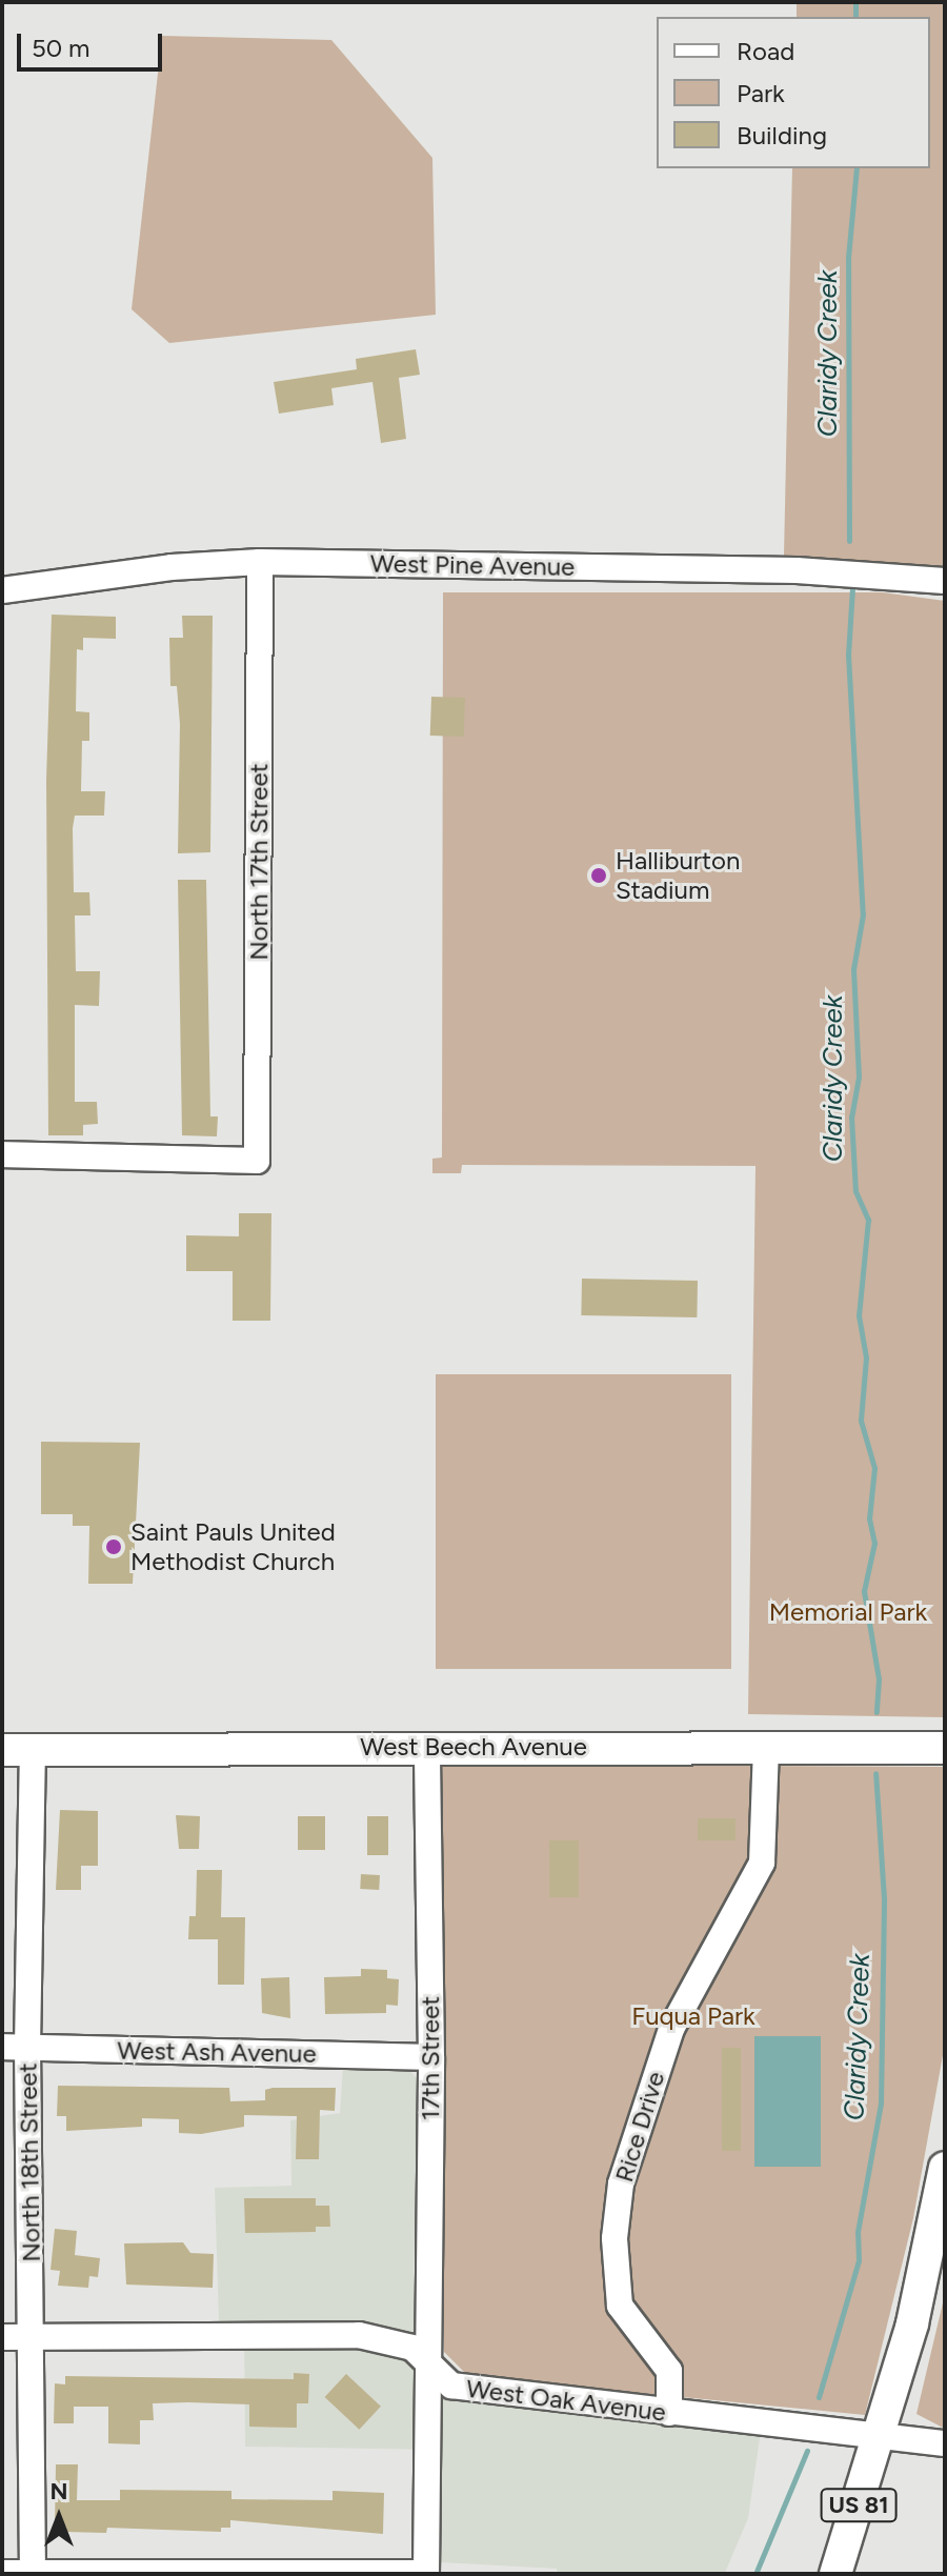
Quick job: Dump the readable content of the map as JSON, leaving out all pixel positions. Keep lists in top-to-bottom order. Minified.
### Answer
{"streets":{"main road":["West Beech Avenue","US 81"],"street":["West Pine Avenue","North 17th Street","West Ash Avenue","17th Street","Rice Drive","North 18th Street","West Oak Avenue"]},"crossings":[["West Pine Avenue","North 17th Street"],["West Beech Avenue","17th Street"],["West Beech Avenue","Rice Drive"],["West Beech Avenue","North 18th Street"],["West Ash Avenue","17th Street"],["West Ash Avenue","North 18th Street"],["17th Street","West Oak Avenue"],["Rice Drive","West Oak Avenue"],["North 18th Street","West Oak Avenue"],["West Oak Avenue","US 81"]],"water":["Claridy Creek"],"parks":["Memorial Park","Fuqua Park"],"places":["Halliburton Stadium","Saint Pauls United Methodist Church"],"legend":["Road","Park","Building"],"scale_bar":"50 m","north":"top"}
